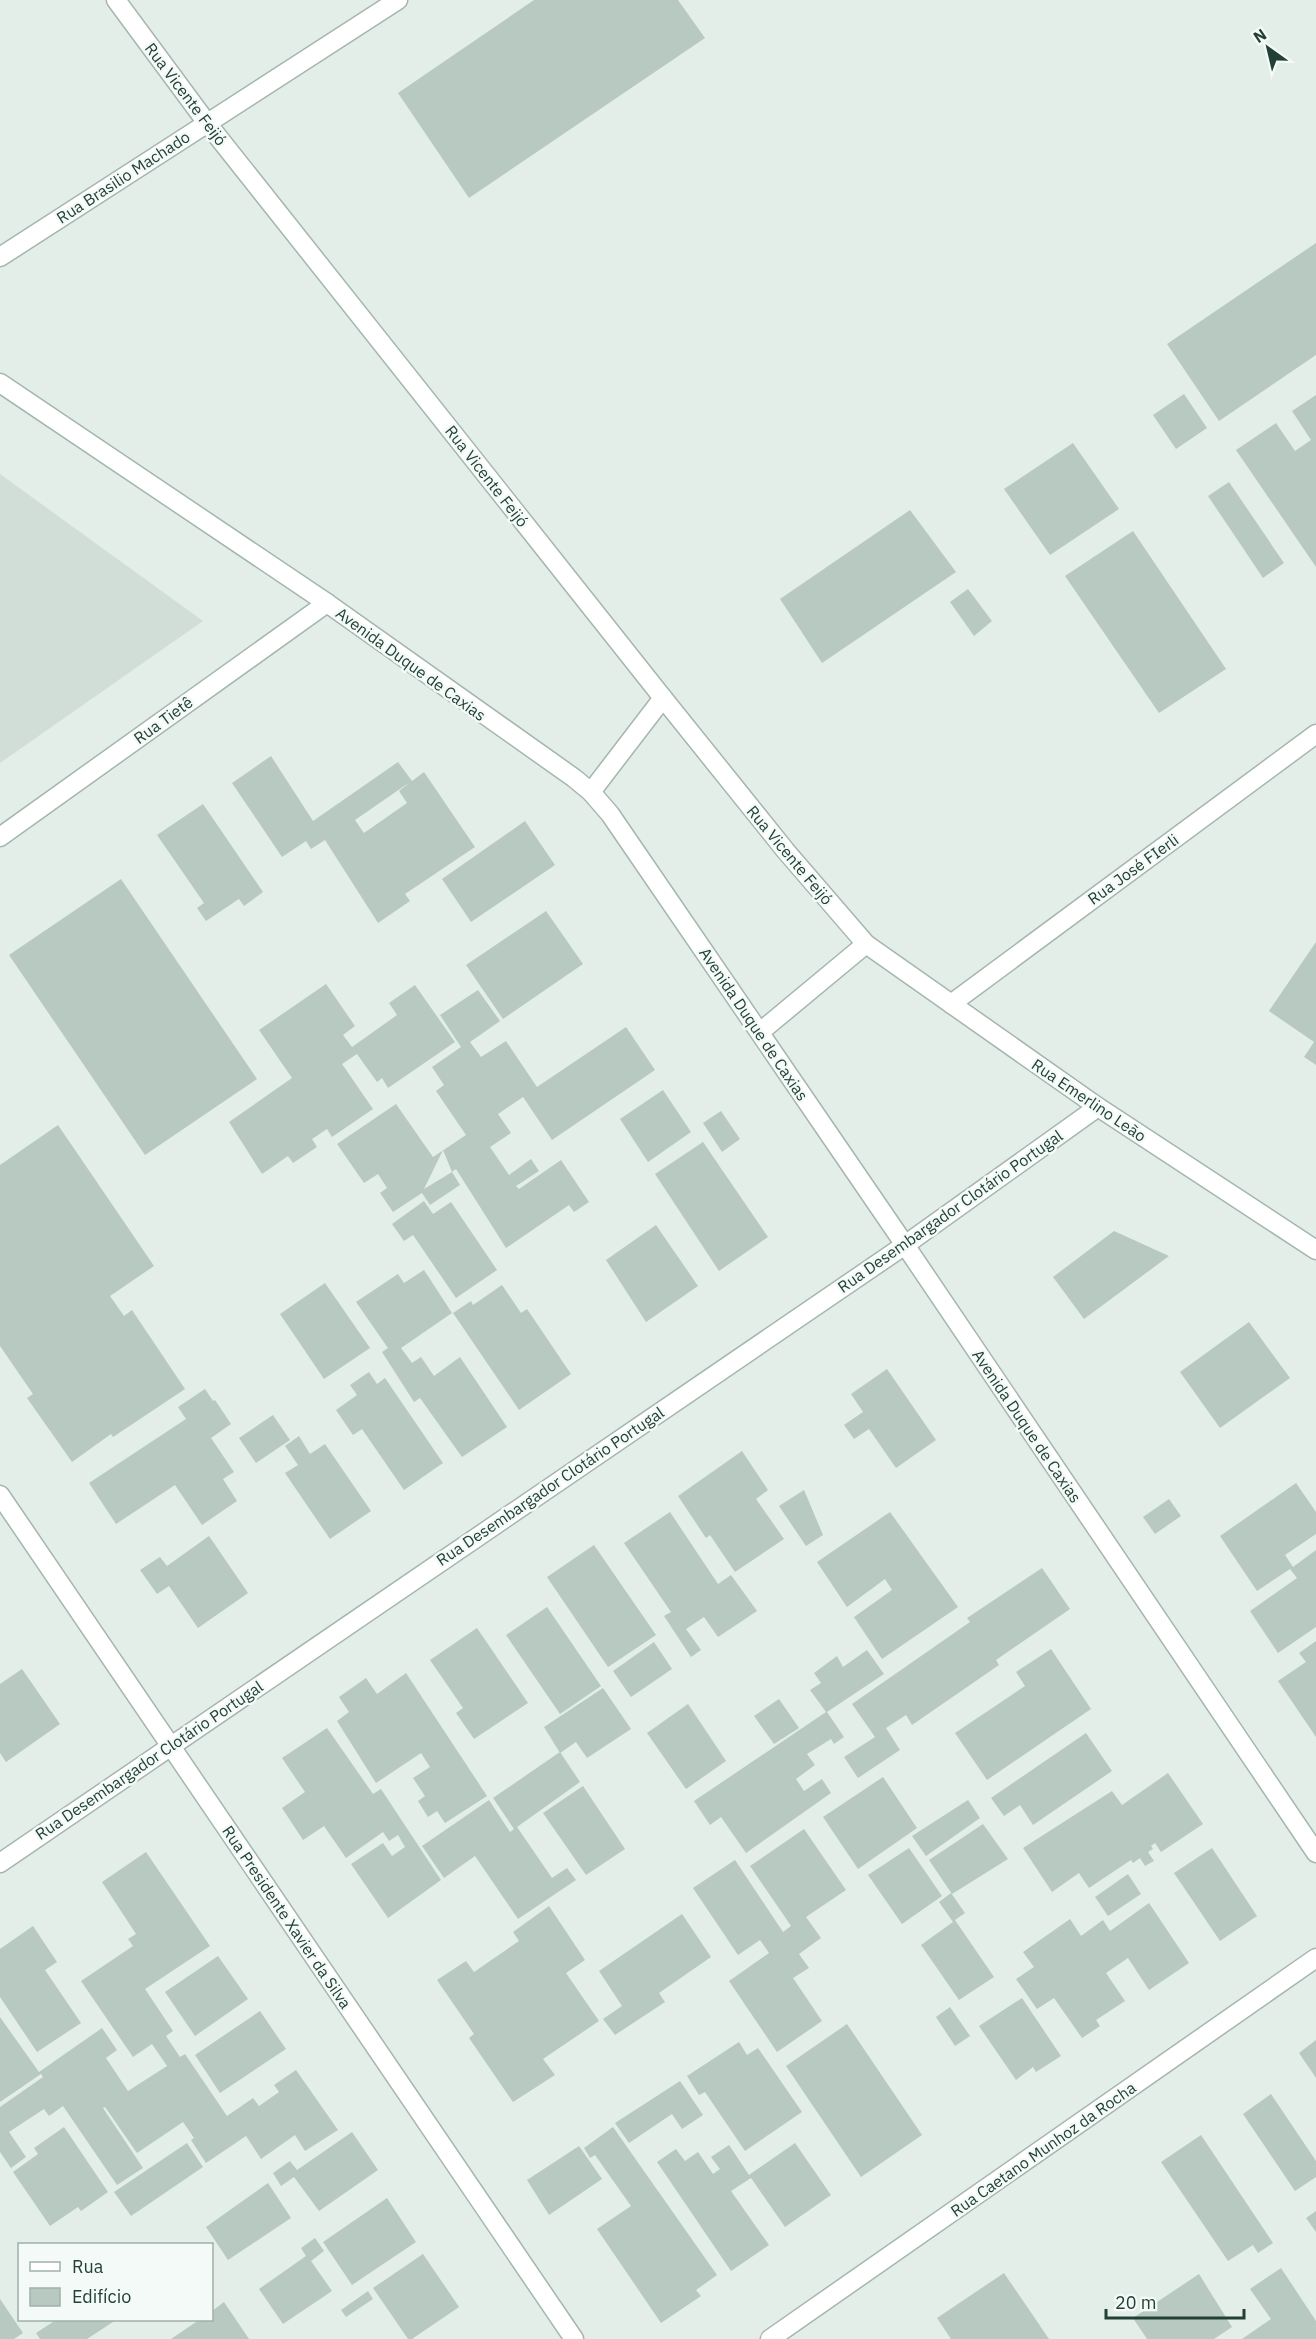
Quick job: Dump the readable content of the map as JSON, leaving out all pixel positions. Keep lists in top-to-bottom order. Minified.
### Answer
{"streets":{"street":["Rua Vicente Feijó","Rua Brasilio Machado","Avenida Duque de Caxias","Rua Tietê","Rua José FIerli","Rua Emerlino Leão","Rua Desembargador Clotário Portugal","Rua Presidente Xavier da Silva","Rua Caetano Munhoz da Rocha"]},"crossings":[["Rua Vicente Feijó","Rua Brasilio Machado"],["Rua Vicente Feijó","Rua Emerlino Leão"],["Avenida Duque de Caxias","Rua Tietê"],["Avenida Duque de Caxias","Rua Desembargador Clotário Portugal"],["Rua José FIerli","Rua Emerlino Leão"],["Rua Emerlino Leão","Rua Desembargador Clotário Portugal"],["Rua Desembargador Clotário Portugal","Rua Presidente Xavier da Silva"]],"legend":["Rua","Edifício"],"scale_bar":"20 m","north":"top left"}
